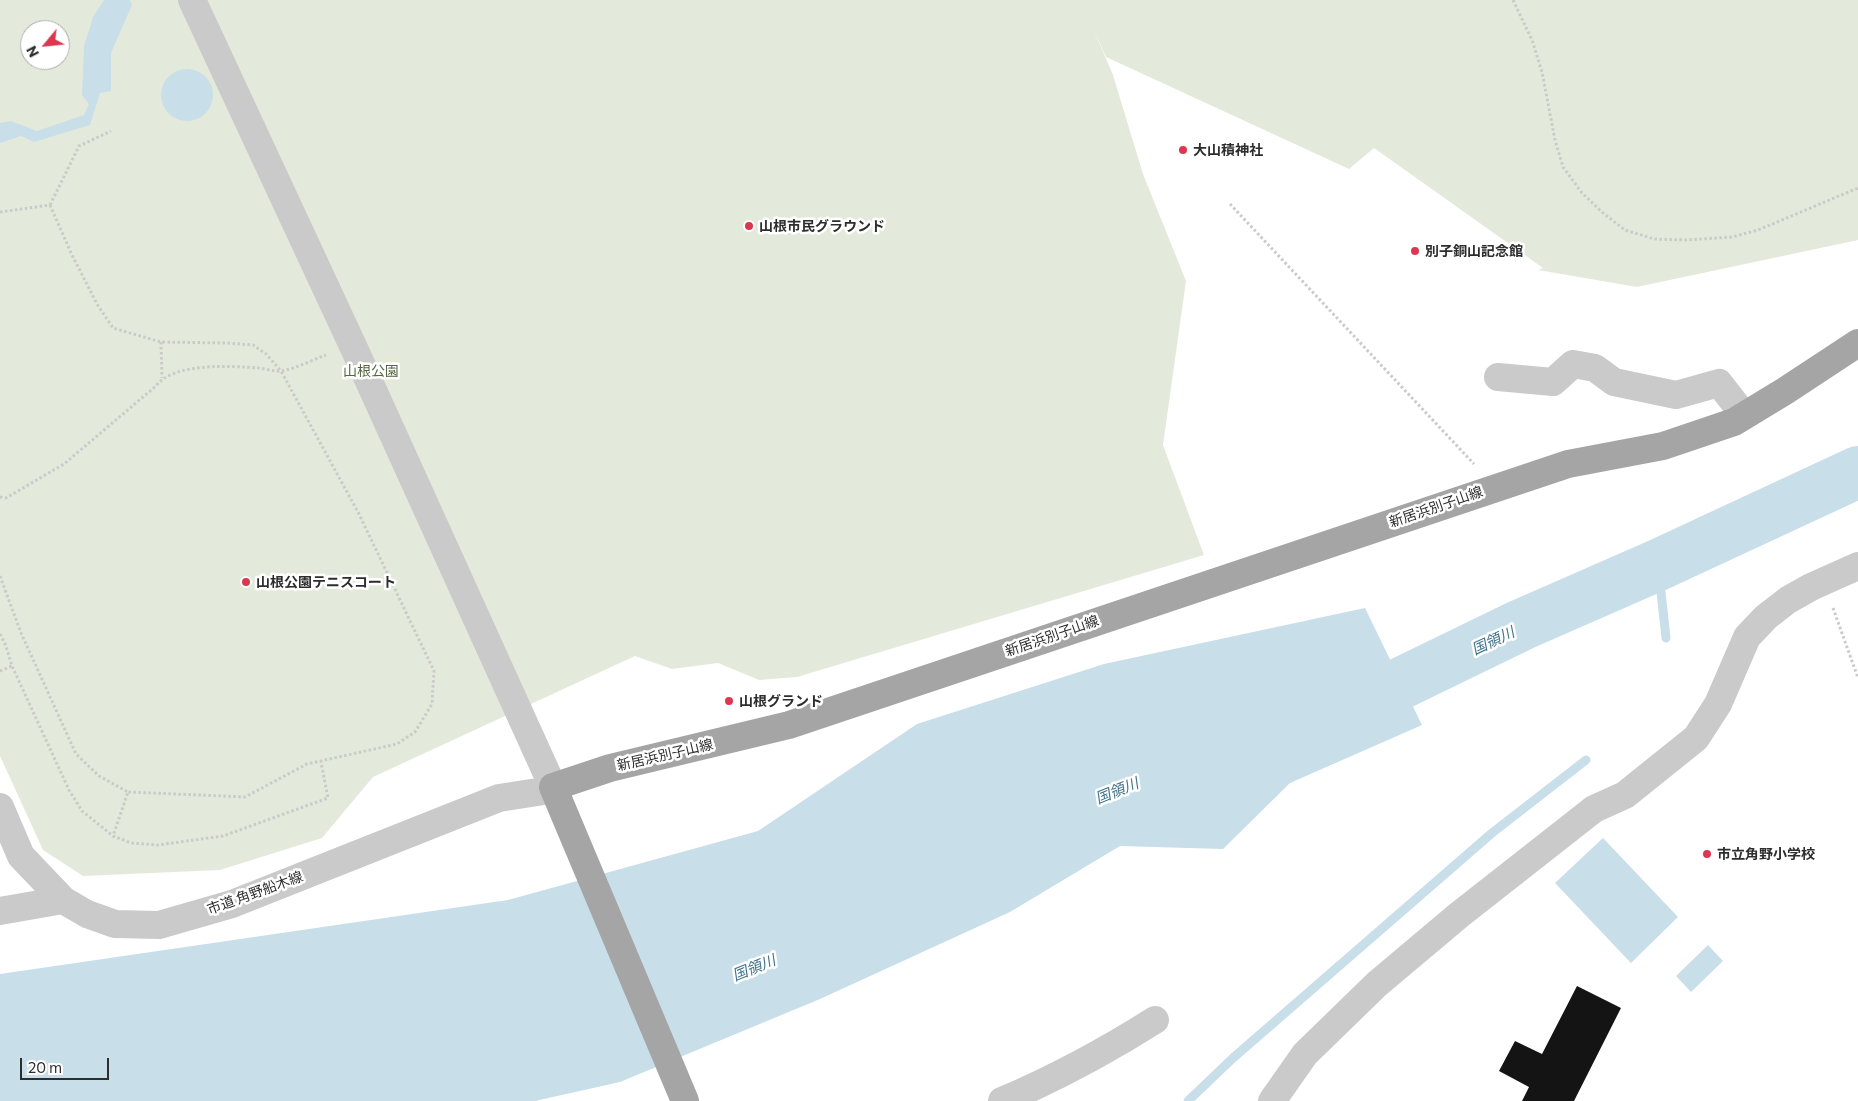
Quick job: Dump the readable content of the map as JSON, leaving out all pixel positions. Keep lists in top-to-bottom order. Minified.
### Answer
{"streets":{"main road":["新居浜別子山線"],"street":["市道 角野船木線"]},"crossings":[["新居浜別子山線","市道 角野船木線"]],"water":["国領川"],"parks":["山根公園"],"places":["大山積神社","山根市民グラウンド","別子銅山記念館","山根公園テニスコート","山根グランド","市立角野小学校"],"scale_bar":"20 m","north":"bottom left"}
